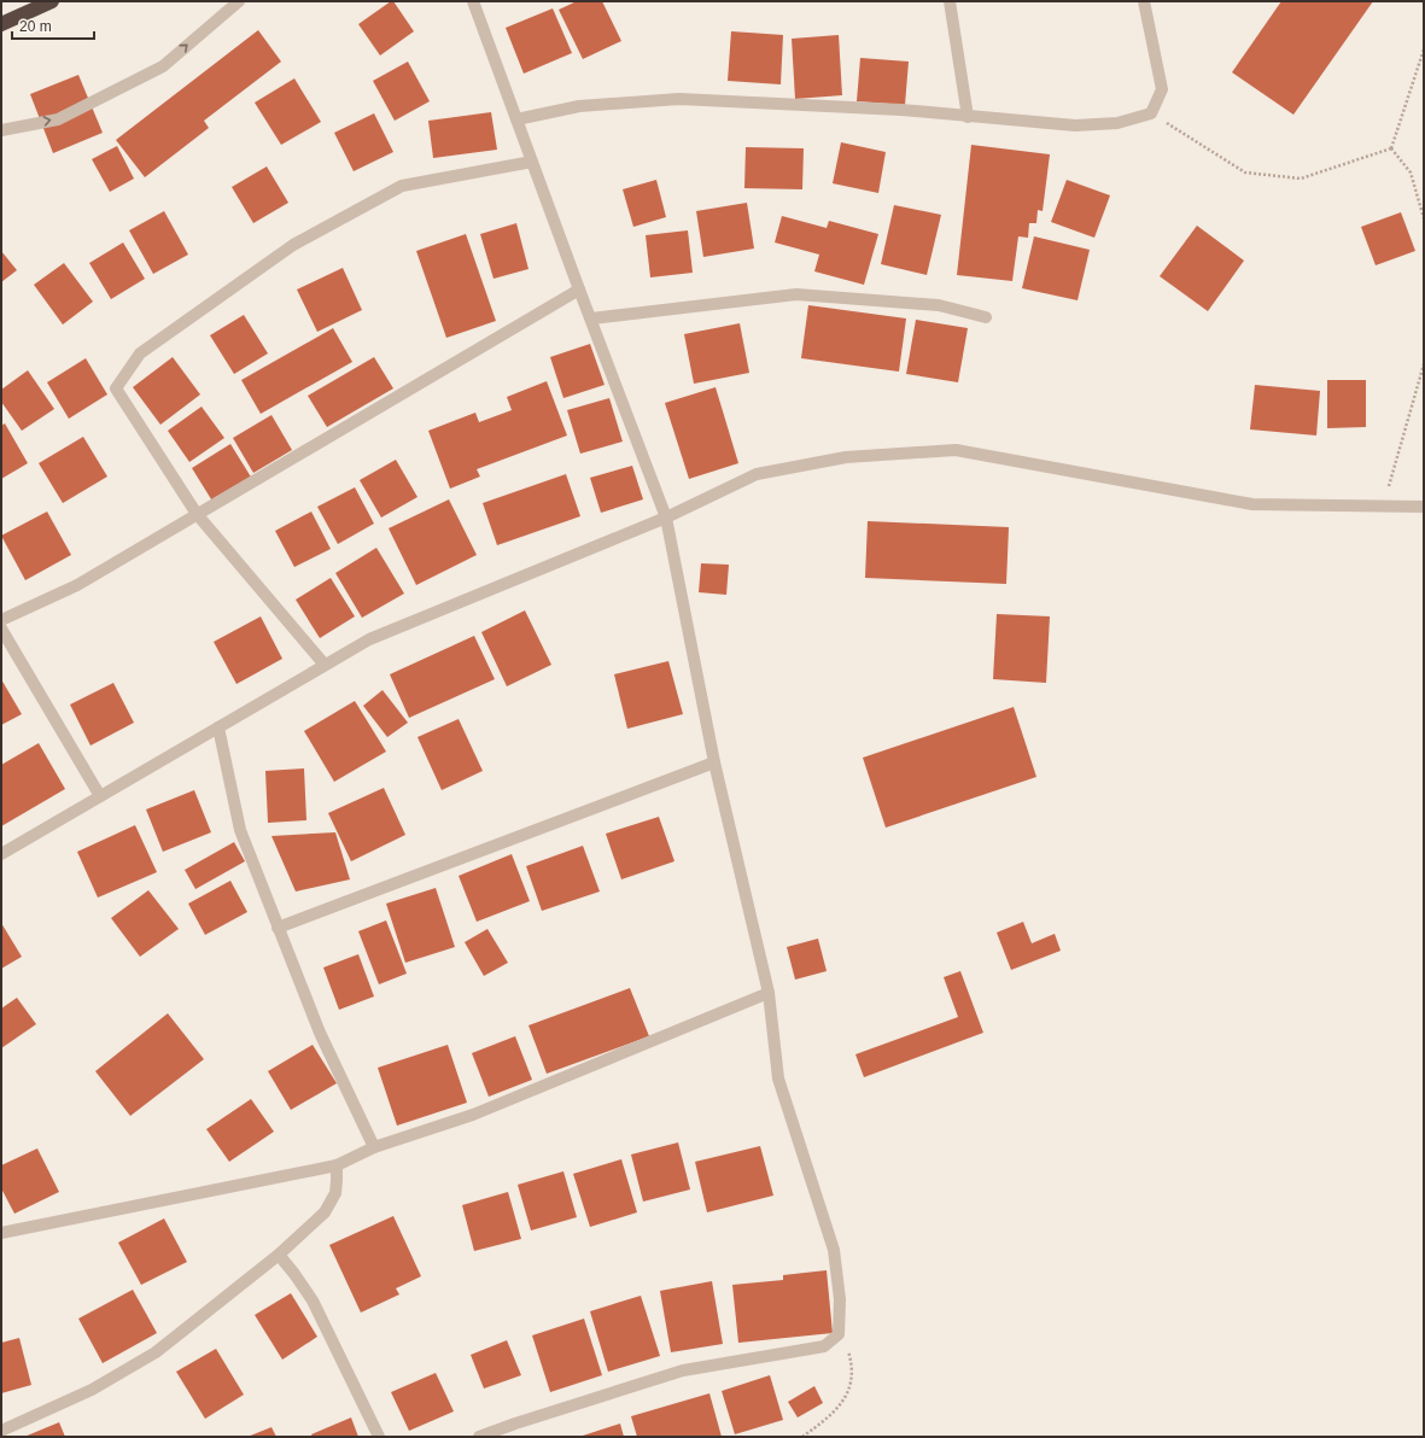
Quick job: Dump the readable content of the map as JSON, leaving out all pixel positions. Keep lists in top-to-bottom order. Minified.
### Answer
{"scale_bar":"20 m"}
